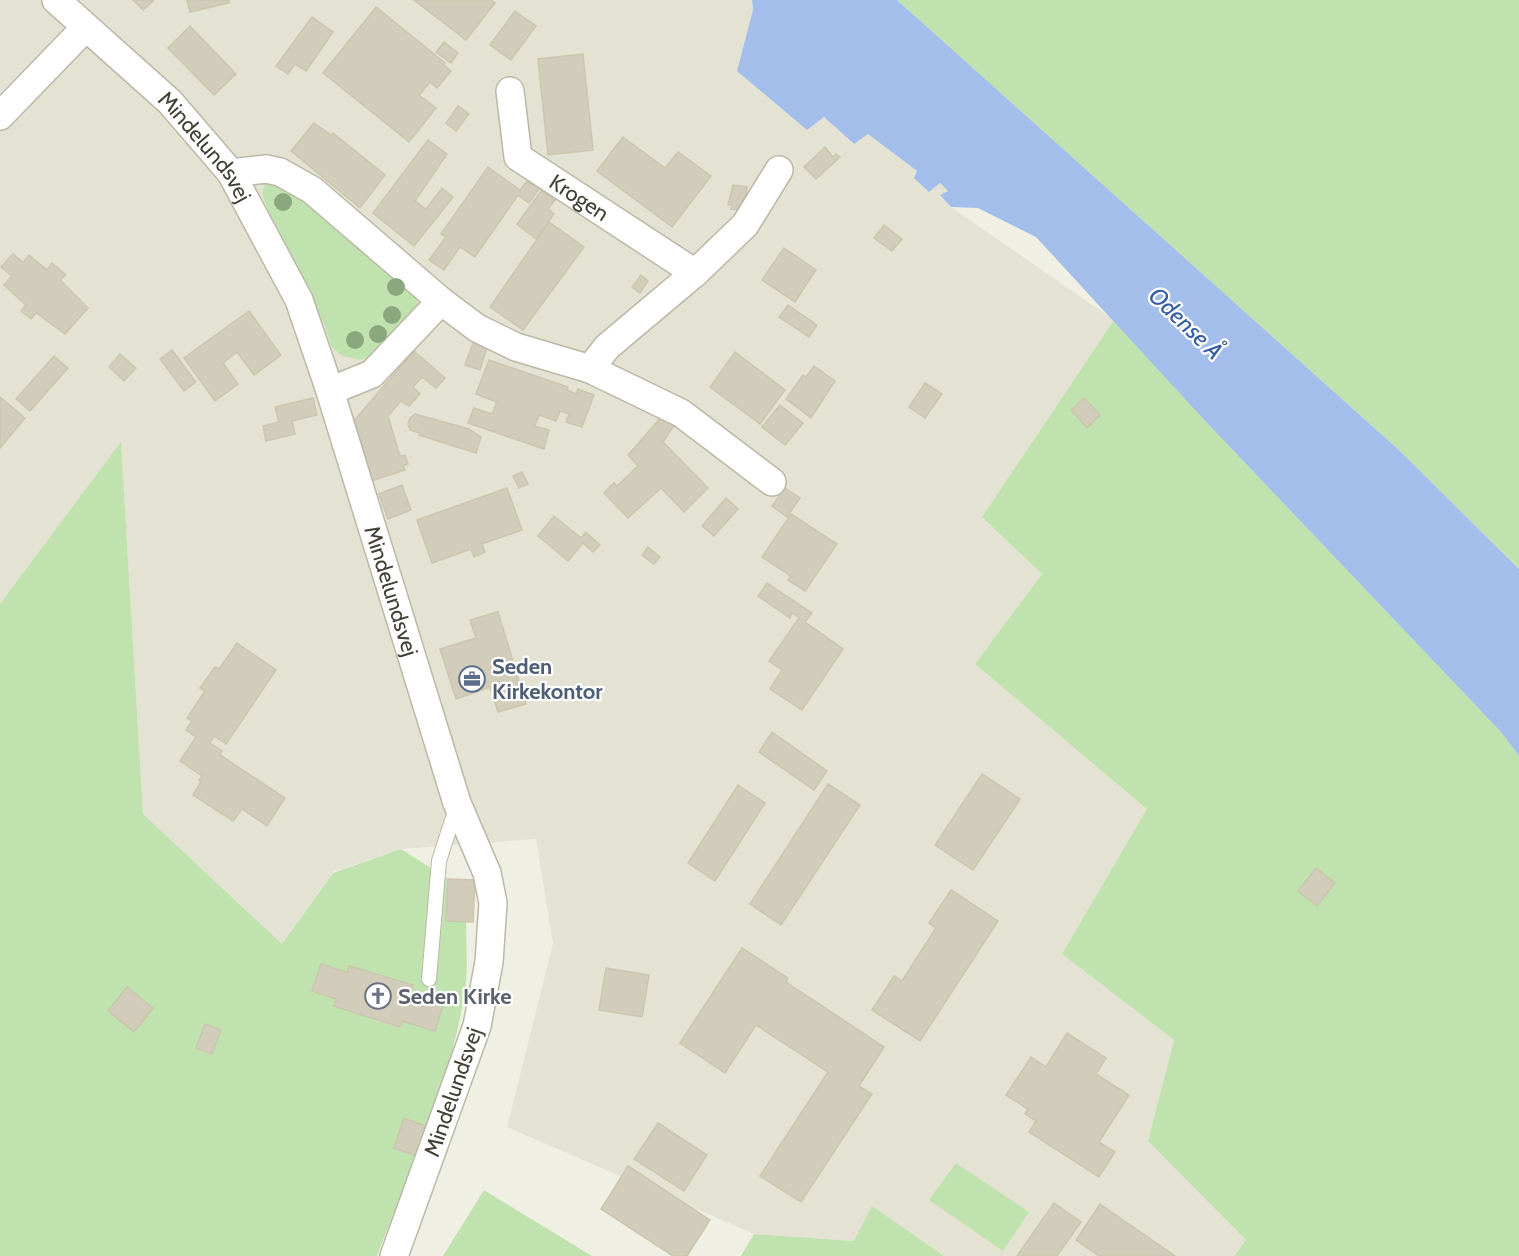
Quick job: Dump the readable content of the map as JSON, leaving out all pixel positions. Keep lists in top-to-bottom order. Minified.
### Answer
{"streets":{"street":["Mindelundsvej","Krogen"]},"water":["Odense Å"],"places":{"office":["Seden Kirkekontor"],"church":["Seden Kirke"]}}
